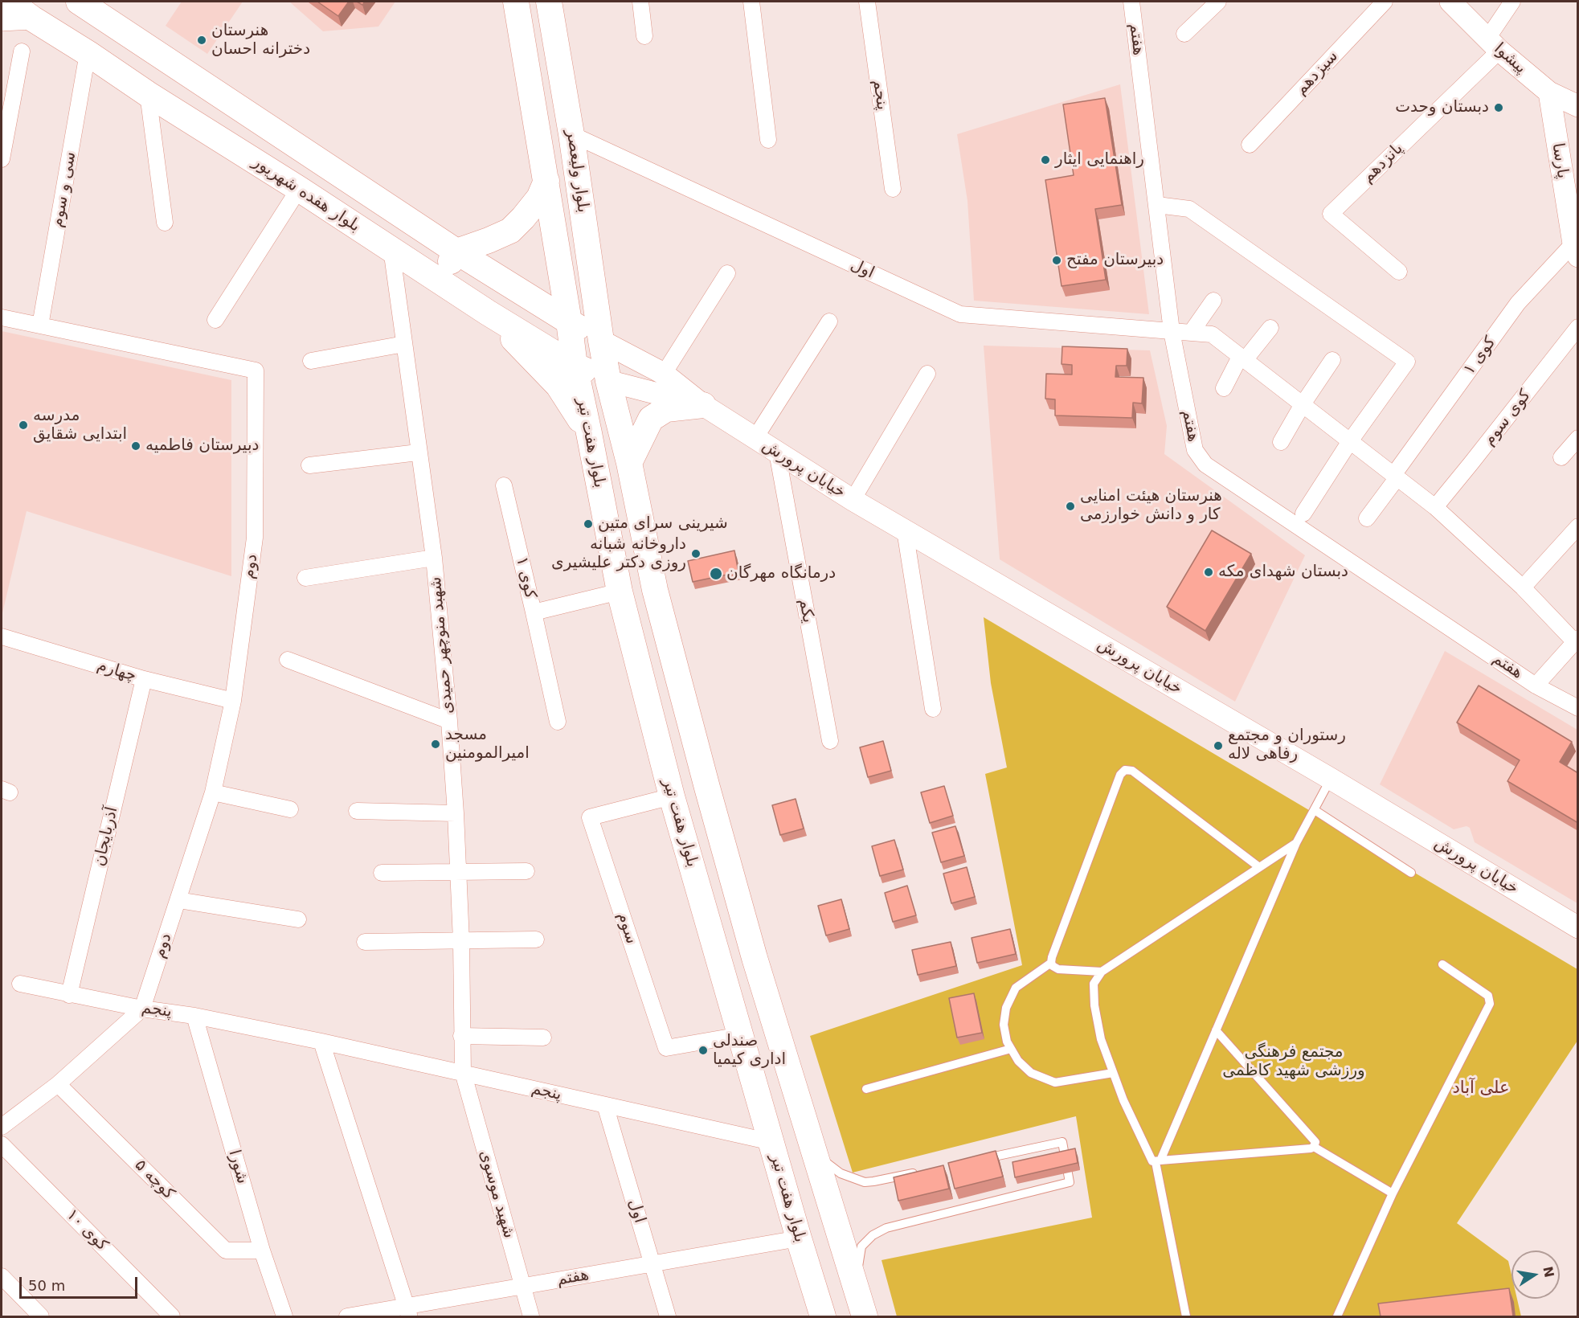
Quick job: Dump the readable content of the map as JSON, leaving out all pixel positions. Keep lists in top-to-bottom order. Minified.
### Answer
{"streets":{"main road":["بلوار ولیعصر","بلوار هفده شهریور","بلوار هفت تیر"],"street":["هفتم","پیشوا","سیزدهم","پنجم","پارسا","پانزدهم","سی و سوم","اول","کوی ۱","کوی سوم","خیابان پرورش","دوم","یکم","شهبد منوچهر حمیدی","چهارم","آذربایجان","سوم","شورا","کوچه ۵","شهید موسوی","کوی ۱۰"]},"crossings":[["هفتم","اول"],["هفتم","بلوار هفت تیر"],["هفتم","شهید موسوی"],["پیشوا","پارسا"],["پیشوا","پانزدهم"],["پنجم","اول"],["پنجم","بلوار هفت تیر"],["پنجم","دوم"],["پنجم","شهبد منوچهر حمیدی"],["پنجم","آذربایجان"],["پنجم","شورا"],["پنجم","شهید موسوی"],["پارسا","کوی ۱"],["بلوار ولیعصر","اول"],["بلوار ولیعصر","بلوار هفت تیر"],["بلوار ولیعصر","خیابان پرورش"],["سی و سوم","بلوار هفده شهریور"],["سی و سوم","دوم"],["بلوار هفده شهریور","بلوار هفت تیر"],["بلوار هفده شهریور","خیابان پرورش"],["بلوار هفده شهریور","شهبد منوچهر حمیدی"],["اول","کوی ۱"],["اول","کوی سوم"],["کوی ۱","بلوار هفت تیر"],["بلوار هفت تیر","خیابان پرورش"],["بلوار هفت تیر","سوم"],["خیابان پرورش","یکم"],["دوم","چهارم"],["شهبد منوچهر حمیدی","شهید موسوی"],["چهارم","آذربایجان"],["شورا","کوچه ۵"]],"districts":["علی آباد"],"parks":["مجتمع فرهنگی ورزشی شهید کاظمی"],"places":["هنرستان دخترانه احسان","دبستان وحدت","راهنمایی ایثار","دبیرستان مفتح","مدرسه ابتدایی شقایق","دبیرستان فاطمیه","هنرستان هیئت امنایی کار و دانش خوارزمی","شیرینی سرای متین","داروخانه شبانه روزی دکتر علیشیری","دبستان شهدای مکه","درمانگاه مهرگان","مسجد امیرالمومنین","رستوران و مجتمع رفاهی لاله","صندلی اداری کیمیا"],"scale_bar":"50 m","north":"right"}
